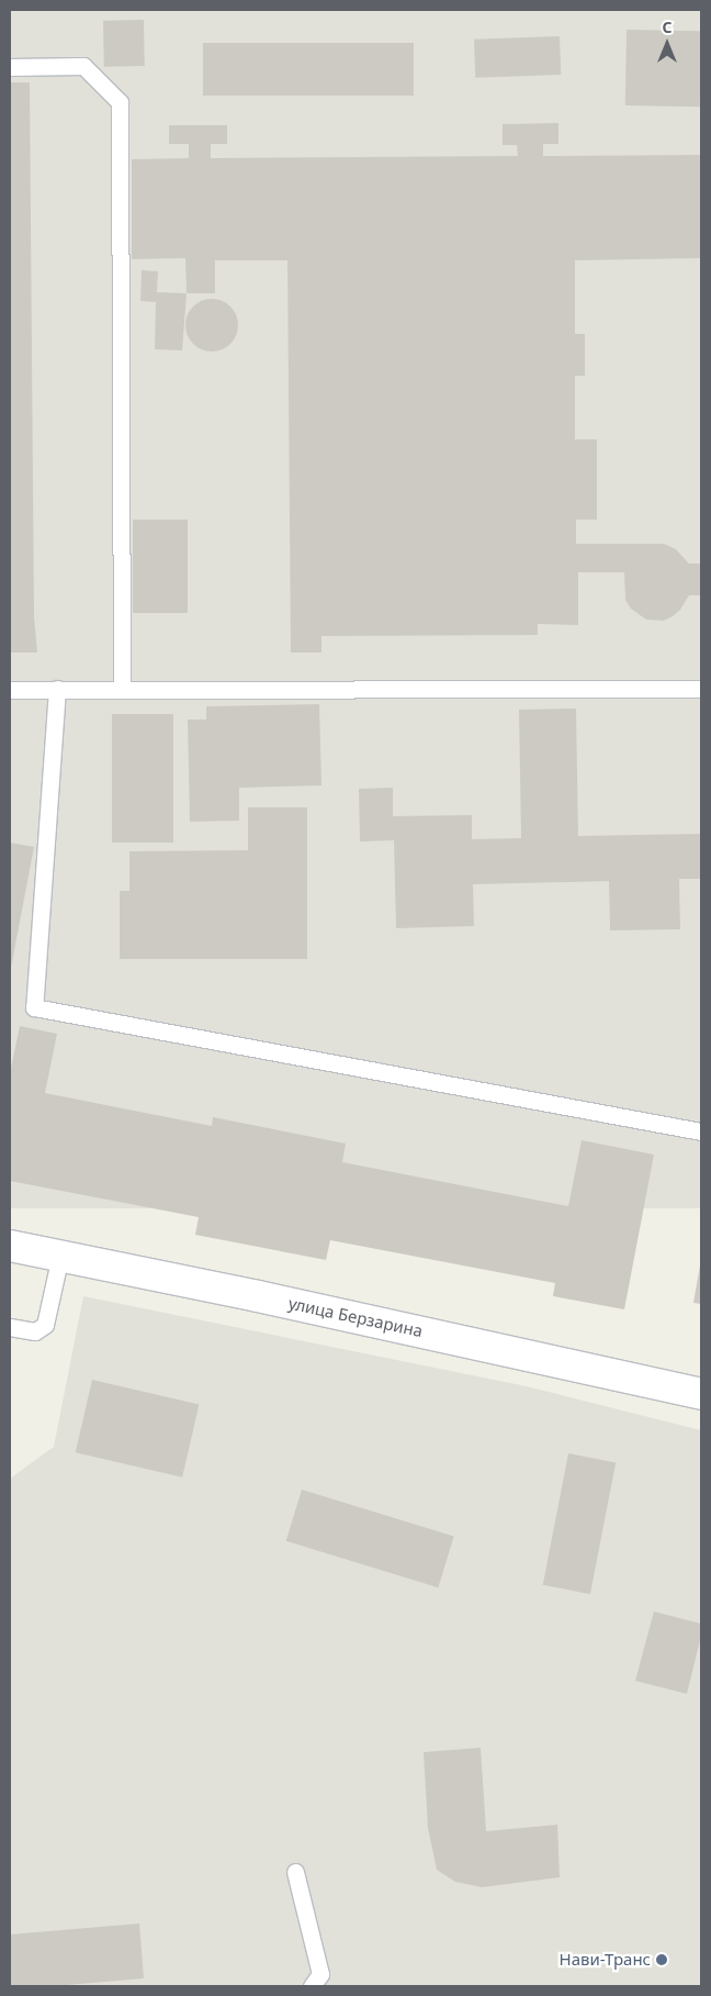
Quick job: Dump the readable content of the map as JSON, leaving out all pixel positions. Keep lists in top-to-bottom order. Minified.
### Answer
{"streets":{"street":["улица Берзарина"]},"places":["Нави-Транс"],"north":"top"}
